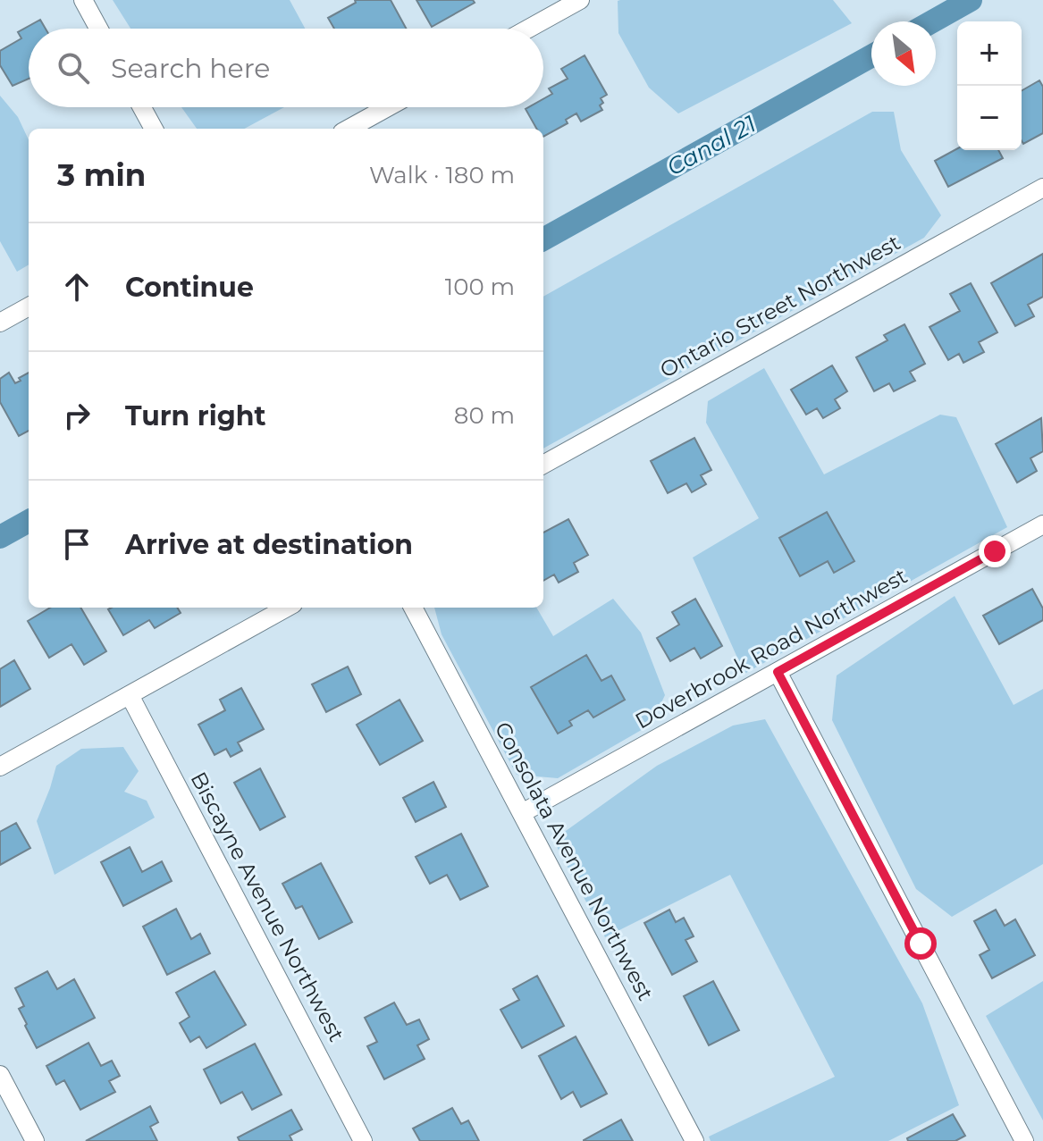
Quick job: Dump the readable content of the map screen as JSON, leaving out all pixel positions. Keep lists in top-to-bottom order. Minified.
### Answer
{"streets":{"street":["Ontario Street Northwest","Doverbrook Road Northwest","Consolata Avenue Northwest","Biscayne Avenue Northwest"]},"crossings":[["Doverbrook Road Northwest","Consolata Avenue Northwest"]],"water":["Canal 21"],"north":"bottom right","page":{"map_buttons":["+","−"],"search":"Search here","heading":["3 min","Walk · 180 m"],"list":[["Continue","100 m"],["Turn right","80 m"],"Arrive at destination"]}}
